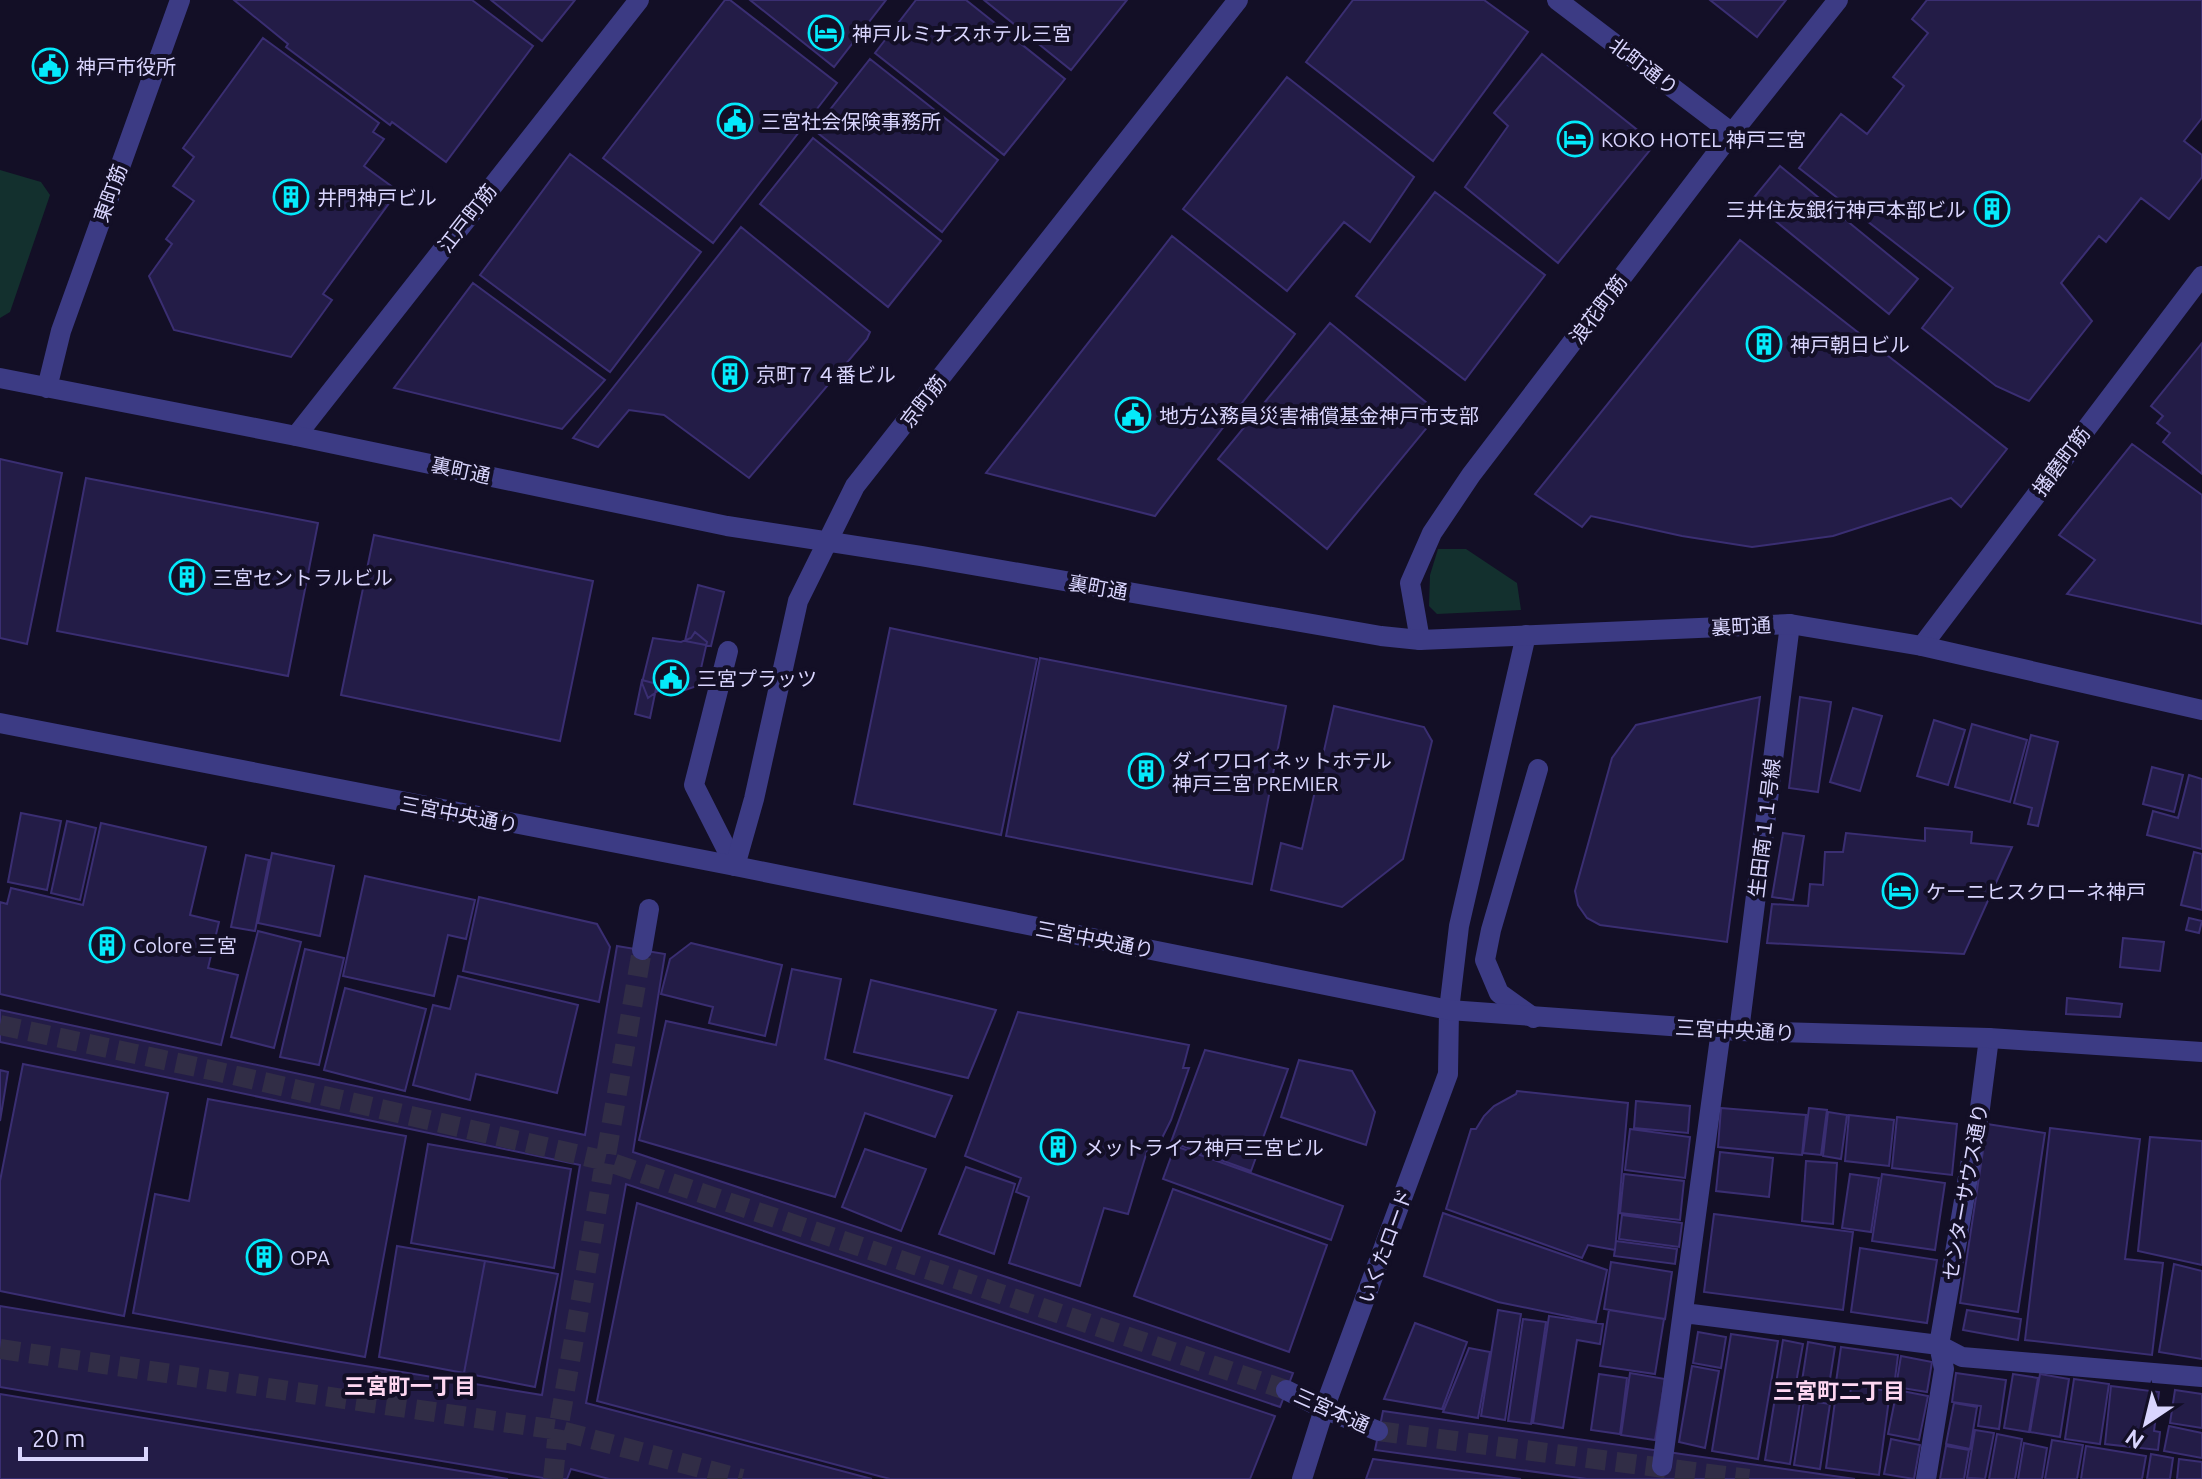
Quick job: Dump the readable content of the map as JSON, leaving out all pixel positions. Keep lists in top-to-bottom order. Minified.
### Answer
{"streets":{"street":["北町通り","東町筋","江戸町筋","浪花町筋","京町筋","播磨町筋","裏町通","三宮中央通り","生田南１１号線","センターサウス通り","いくたロード","三宮本通"]},"crossings":[["北町通り","浪花町筋"],["東町筋","裏町通"],["江戸町筋","裏町通"],["浪花町筋","裏町通"],["京町筋","裏町通"],["京町筋","三宮中央通り"],["播磨町筋","裏町通"],["裏町通","生田南１１号線"],["裏町通","いくたロード"],["三宮中央通り","生田南１１号線"],["三宮中央通り","センターサウス通り"],["三宮中央通り","いくたロード"],["いくたロード","三宮本通"]],"districts":["三宮町一丁目","三宮町二丁目"],"places":{"hotel":["神戸ルミナスホテル三宮","KOKO HOTEL 神戸三宮","ケーニヒスクローネ神戸"],"public building":["神戸市役所","三宮社会保険事務所","地方公務員災害補償基金神戸市支部","三宮プラッツ"],"building":["井門神戸ビル","三井住友銀行神戸本部ビル","神戸朝日ビル","京町７４番ビル","三宮セントラルビル","ダイワロイネットホテル 神戸三宮 PREMIER","Colore 三宮","メットライフ神戸三宮ビル","OPA"]},"scale_bar":"20 m","north":"bottom left"}
